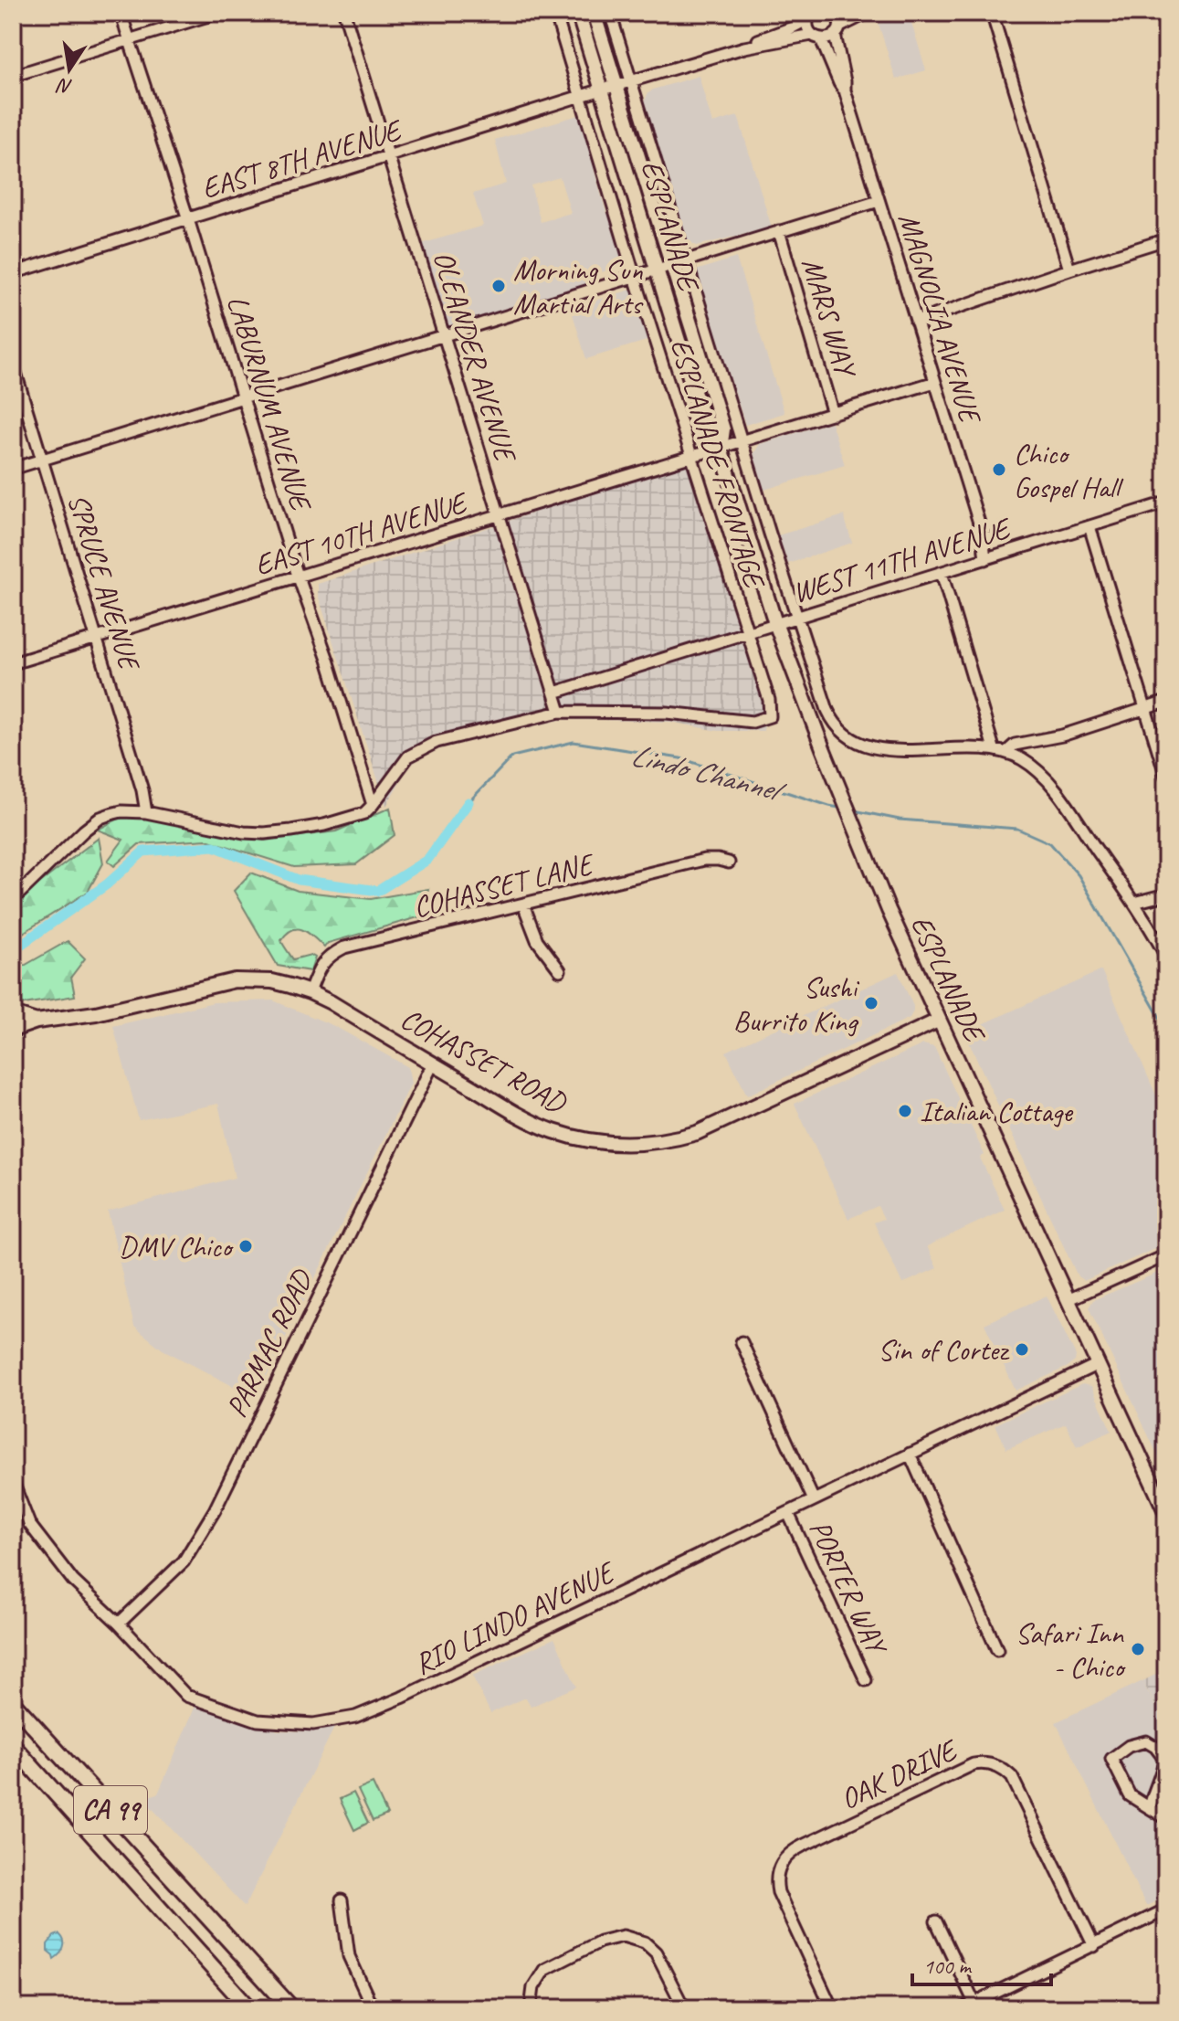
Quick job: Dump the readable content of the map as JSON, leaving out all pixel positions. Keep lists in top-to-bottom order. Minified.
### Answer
{"streets":{"highway":["CA 99"],"main road":["ESPLANADE","COHASSET ROAD"],"street":["EAST 8TH AVENUE","MARS WAY","MAGNOLIA AVENUE","OLEANDER AVENUE","LABURNUM AVENUE","ESPLANADE FRONTAGE","EAST 10TH AVENUE","WEST 11TH AVENUE","SPRUCE AVENUE","COHASSET LANE","PARMAC ROAD","PORTER WAY","RIO LINDO AVENUE","OAK DRIVE"]},"crossings":[["EAST 8TH AVENUE","ESPLANADE"],["EAST 8TH AVENUE","OLEANDER AVENUE"],["EAST 8TH AVENUE","LABURNUM AVENUE"],["EAST 8TH AVENUE","ESPLANADE FRONTAGE"],["ESPLANADE","EAST 10TH AVENUE"],["ESPLANADE","WEST 11TH AVENUE"],["ESPLANADE","COHASSET ROAD"],["ESPLANADE","RIO LINDO AVENUE"],["MARS WAY","EAST 10TH AVENUE"],["MAGNOLIA AVENUE","EAST 10TH AVENUE"],["MAGNOLIA AVENUE","WEST 11TH AVENUE"],["OLEANDER AVENUE","ESPLANADE FRONTAGE"],["OLEANDER AVENUE","EAST 10TH AVENUE"],["OLEANDER AVENUE","WEST 11TH AVENUE"],["LABURNUM AVENUE","EAST 10TH AVENUE"],["ESPLANADE FRONTAGE","EAST 10TH AVENUE"],["ESPLANADE FRONTAGE","WEST 11TH AVENUE"],["EAST 10TH AVENUE","SPRUCE AVENUE"],["COHASSET LANE","COHASSET ROAD"],["COHASSET ROAD","PARMAC ROAD"],["PARMAC ROAD","RIO LINDO AVENUE"],["PORTER WAY","RIO LINDO AVENUE"]],"water":["Lindo Channel"],"places":["Morning Sun Martial Arts","Chico Gospel Hall","Sushi Burrito King","Italian Cottage","DMV Chico","Sin of Cortez","Safari Inn - Chico"],"scale_bar":"100 m","north":"bottom"}
